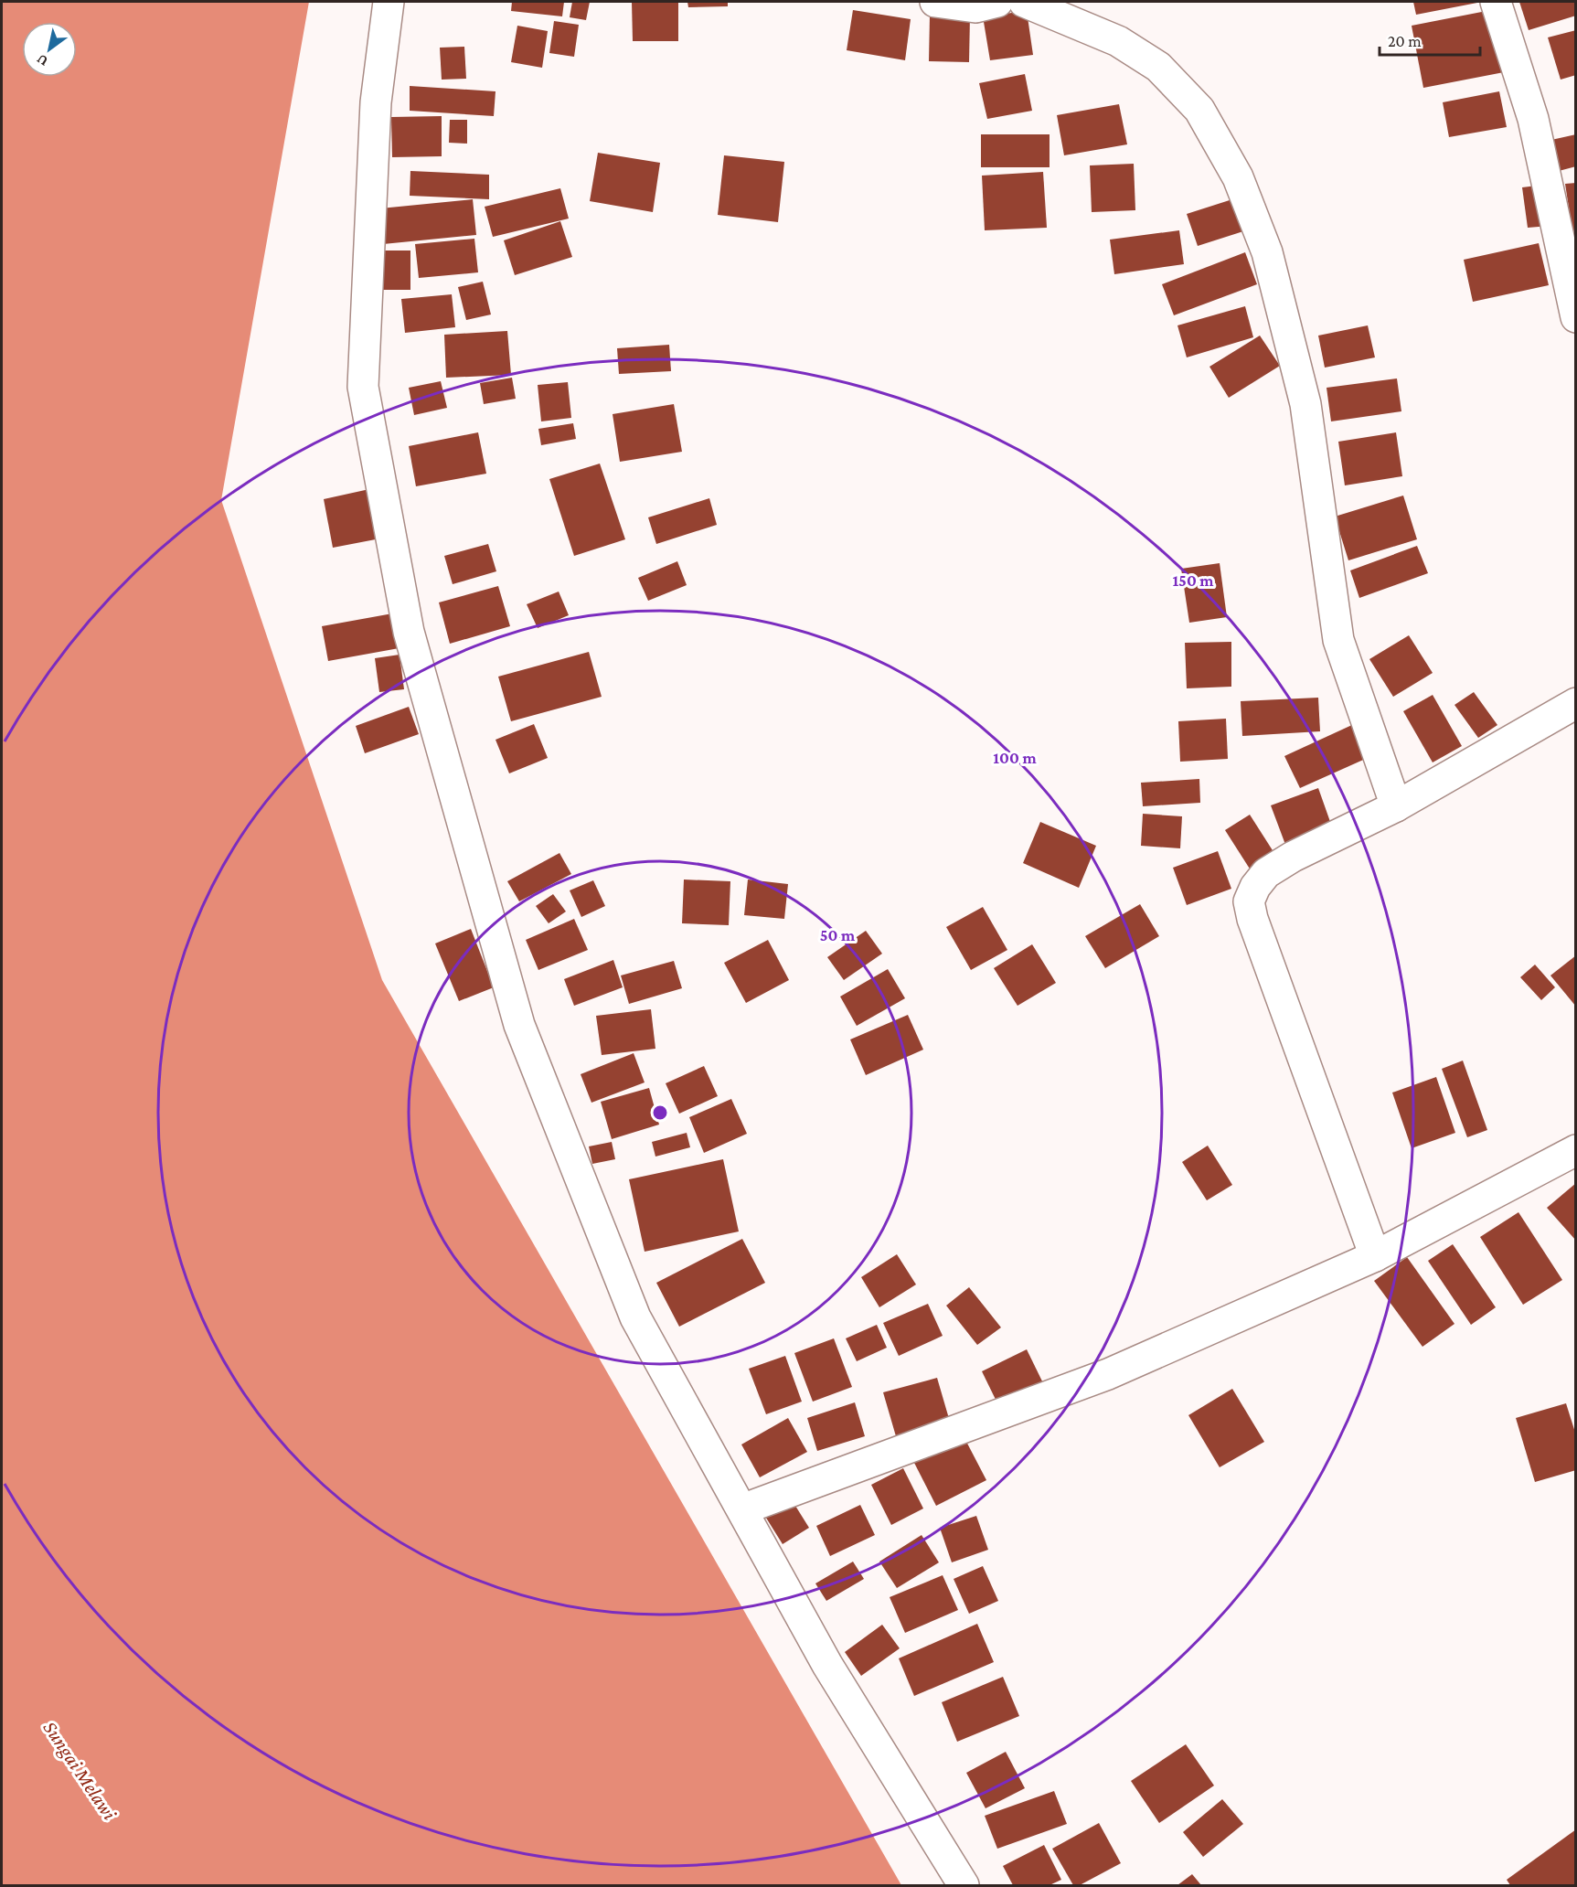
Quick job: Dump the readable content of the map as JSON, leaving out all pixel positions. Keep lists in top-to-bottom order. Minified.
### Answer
{"water":["Sungai Melawi"],"scale_bar":"20 m","north":"bottom left","rings":["150 m","100 m","50 m"]}
